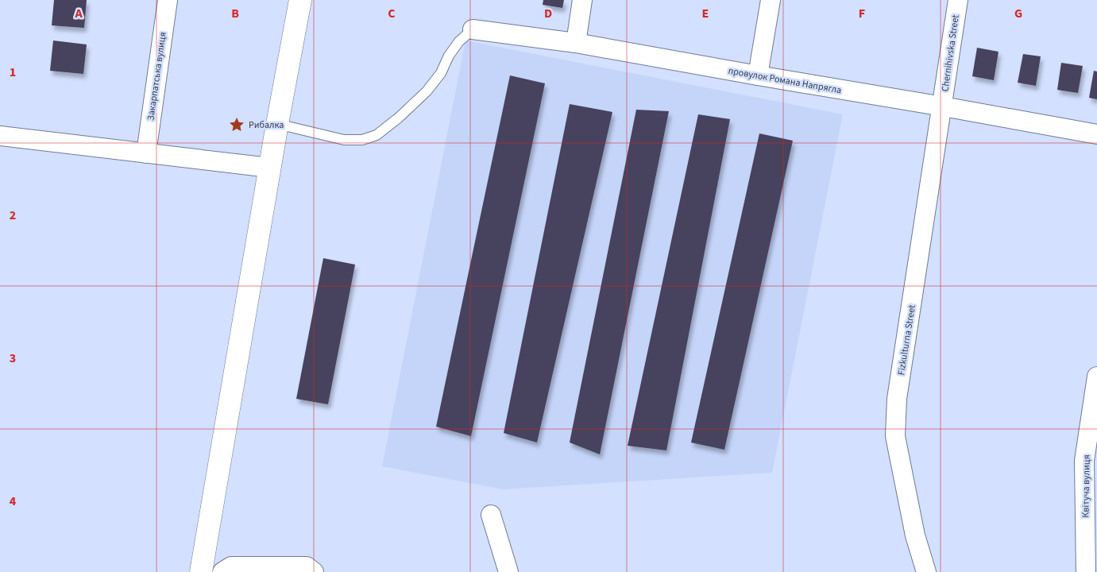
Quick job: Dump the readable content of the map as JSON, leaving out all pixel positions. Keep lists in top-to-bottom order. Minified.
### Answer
{"streets":{"street":["Chernihivska Street","Закарпатська вулиця","провулок Романа Напрягла","Fizkulturna Street","Квітуча вулиця"]},"crossings":[["Chernihivska Street","провулок Романа Напрягла"],["Chernihivska Street","Fizkulturna Street"],["провулок Романа Напрягла","Fizkulturna Street"]],"places":{"place":["Рибалка"]},"grid":{"columns":["A","B","C","D","E","F","G"],"rows":["1","2","3","4"]}}
